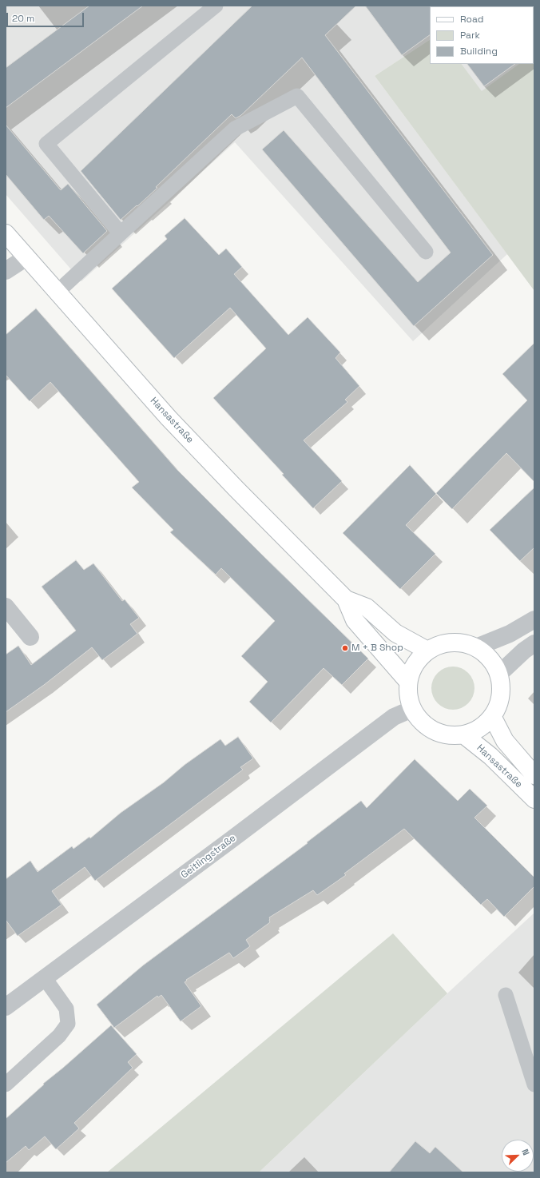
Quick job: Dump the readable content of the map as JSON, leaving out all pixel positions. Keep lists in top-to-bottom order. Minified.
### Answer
{"streets":{"street":["Hansastraße","Geitlingstraße"]},"crossings":[["Hansastraße","Geitlingstraße"]],"places":["M + B Shop"],"legend":["Road","Park","Building"],"scale_bar":"20 m","north":"top right"}
